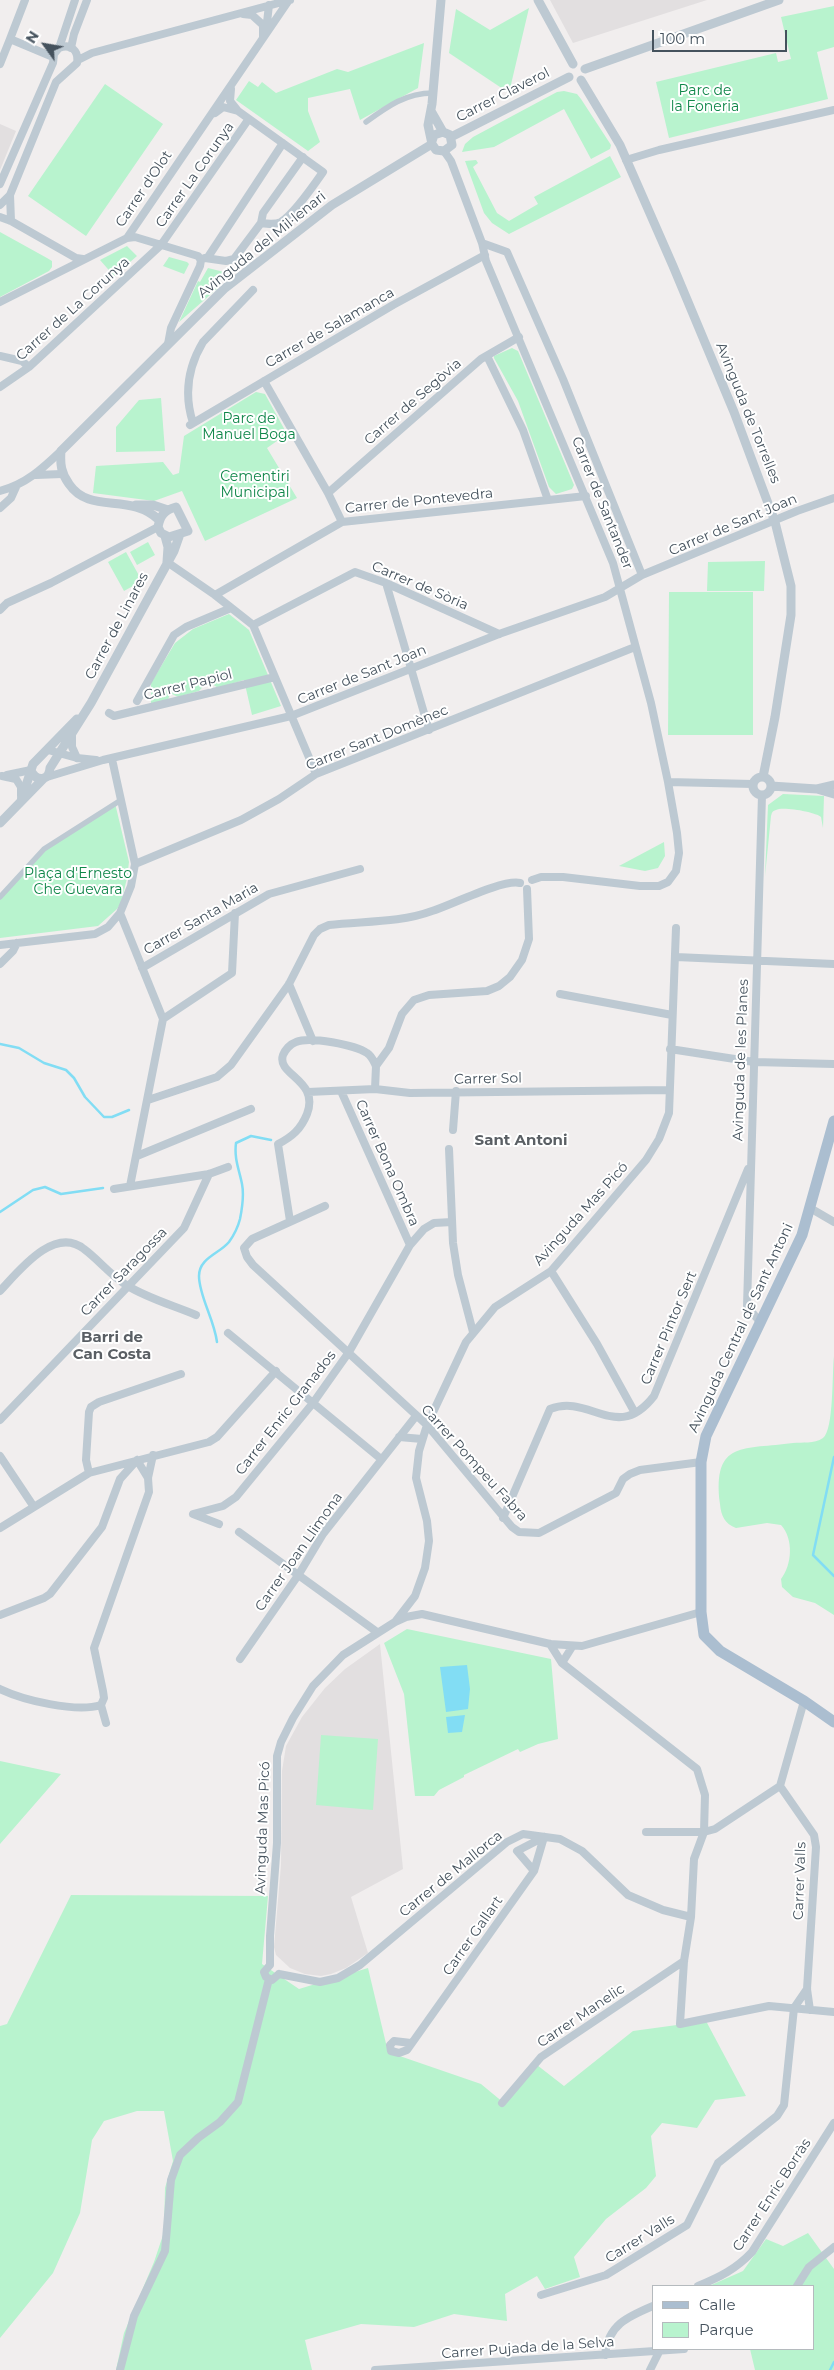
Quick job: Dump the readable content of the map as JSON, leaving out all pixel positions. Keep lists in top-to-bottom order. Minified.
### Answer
{"streets":{"main road":["Avinguda Central de Sant Antoni"],"street":["Carrer Claverol","Carrer La Corunya","Carrer d'Olot","Avinguda del Mil·lenari","Carrer de La Corunya","Carrer de Salamanca","Carrer de Segòvia","Avinguda de Torrelles","Carrer de Pontevedra","Carrer de Santander","Carrer de Sant Joan","Carrer de Sòria","Carrer de Linares","Carrer Papiol","Carrer Sant Domènec","Carrer Santa Maria","Avinguda de les Planes","Carrer Sol","Carrer Bona Ombra","Avinguda Mas Picó","Carrer Saragossa","Carrer Pintor Sert","Carrer Enric Granados","Carrer Pompeu Fabra","Carrer Joan Llimona","Carrer de Mallorca","Carrer Valls","Carrer Gallart","Carrer Manelic","Carrer Enric Borràs","Carrer Pujada de la Selva"]},"crossings":[["Carrer Claverol","Avinguda del Mil·lenari"],["Carrer Claverol","Avinguda de Torrelles"],["Carrer Claverol","Carrer de Santander"],["Carrer La Corunya","Carrer de La Corunya"],["Avinguda del Mil·lenari","Carrer de Santander"],["Carrer de Salamanca","Carrer de Santander"],["Carrer de Segòvia","Carrer de Santander"],["Avinguda de Torrelles","Carrer de Sant Joan"],["Avinguda de Torrelles","Avinguda de les Planes"],["Carrer de Pontevedra","Carrer de Santander"],["Carrer de Santander","Carrer de Sant Joan"],["Carrer de Santander","Carrer Sant Domènec"],["Carrer de Sant Joan","Carrer de Sòria"],["Carrer de Sant Joan","Carrer de Linares"],["Avinguda de les Planes","Carrer Pintor Sert"],["Avinguda de les Planes","Avinguda Central de Sant Antoni"],["Carrer Sol","Carrer Bona Ombra"],["Carrer Sol","Avinguda Mas Picó"],["Carrer Bona Ombra","Carrer Enric Granados"],["Avinguda Mas Picó","Carrer Pompeu Fabra"],["Avinguda Mas Picó","Carrer de Mallorca"],["Avinguda Central de Sant Antoni","Carrer Pompeu Fabra"],["Carrer Enric Granados","Carrer Pompeu Fabra"],["Carrer Pompeu Fabra","Carrer Joan Llimona"],["Carrer de Mallorca","Carrer Gallart"]],"districts":["Sant Antoni","Barri de Can Costa"],"parks":["Parc de la Foneria","Parc de Manuel Boga","Cementiri Municipal","Plaça d'Ernesto Che Guevara"],"legend":["Calle","Parque"],"scale_bar":"100 m","north":"top left"}
